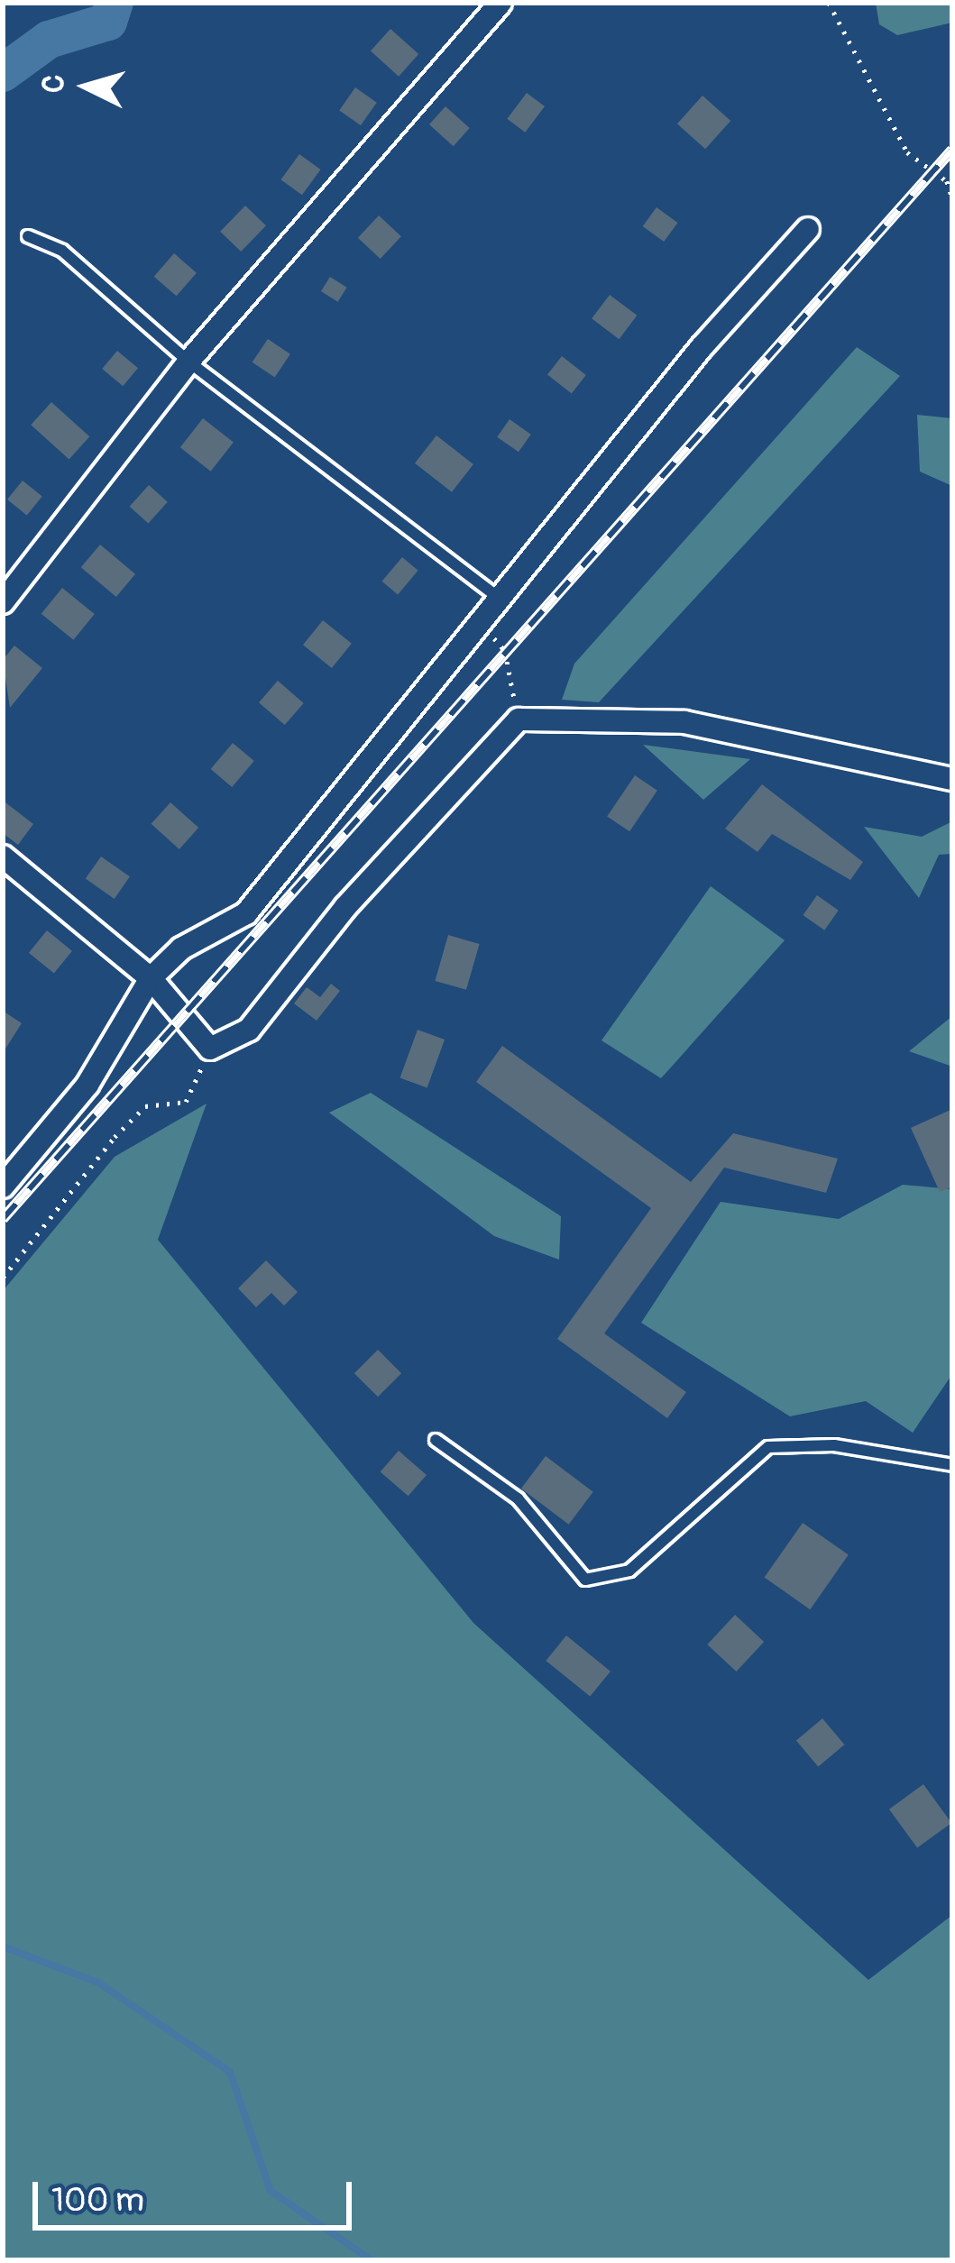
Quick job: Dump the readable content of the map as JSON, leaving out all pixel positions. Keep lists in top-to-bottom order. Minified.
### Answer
{"scale_bar":"100 m","north":"left"}
